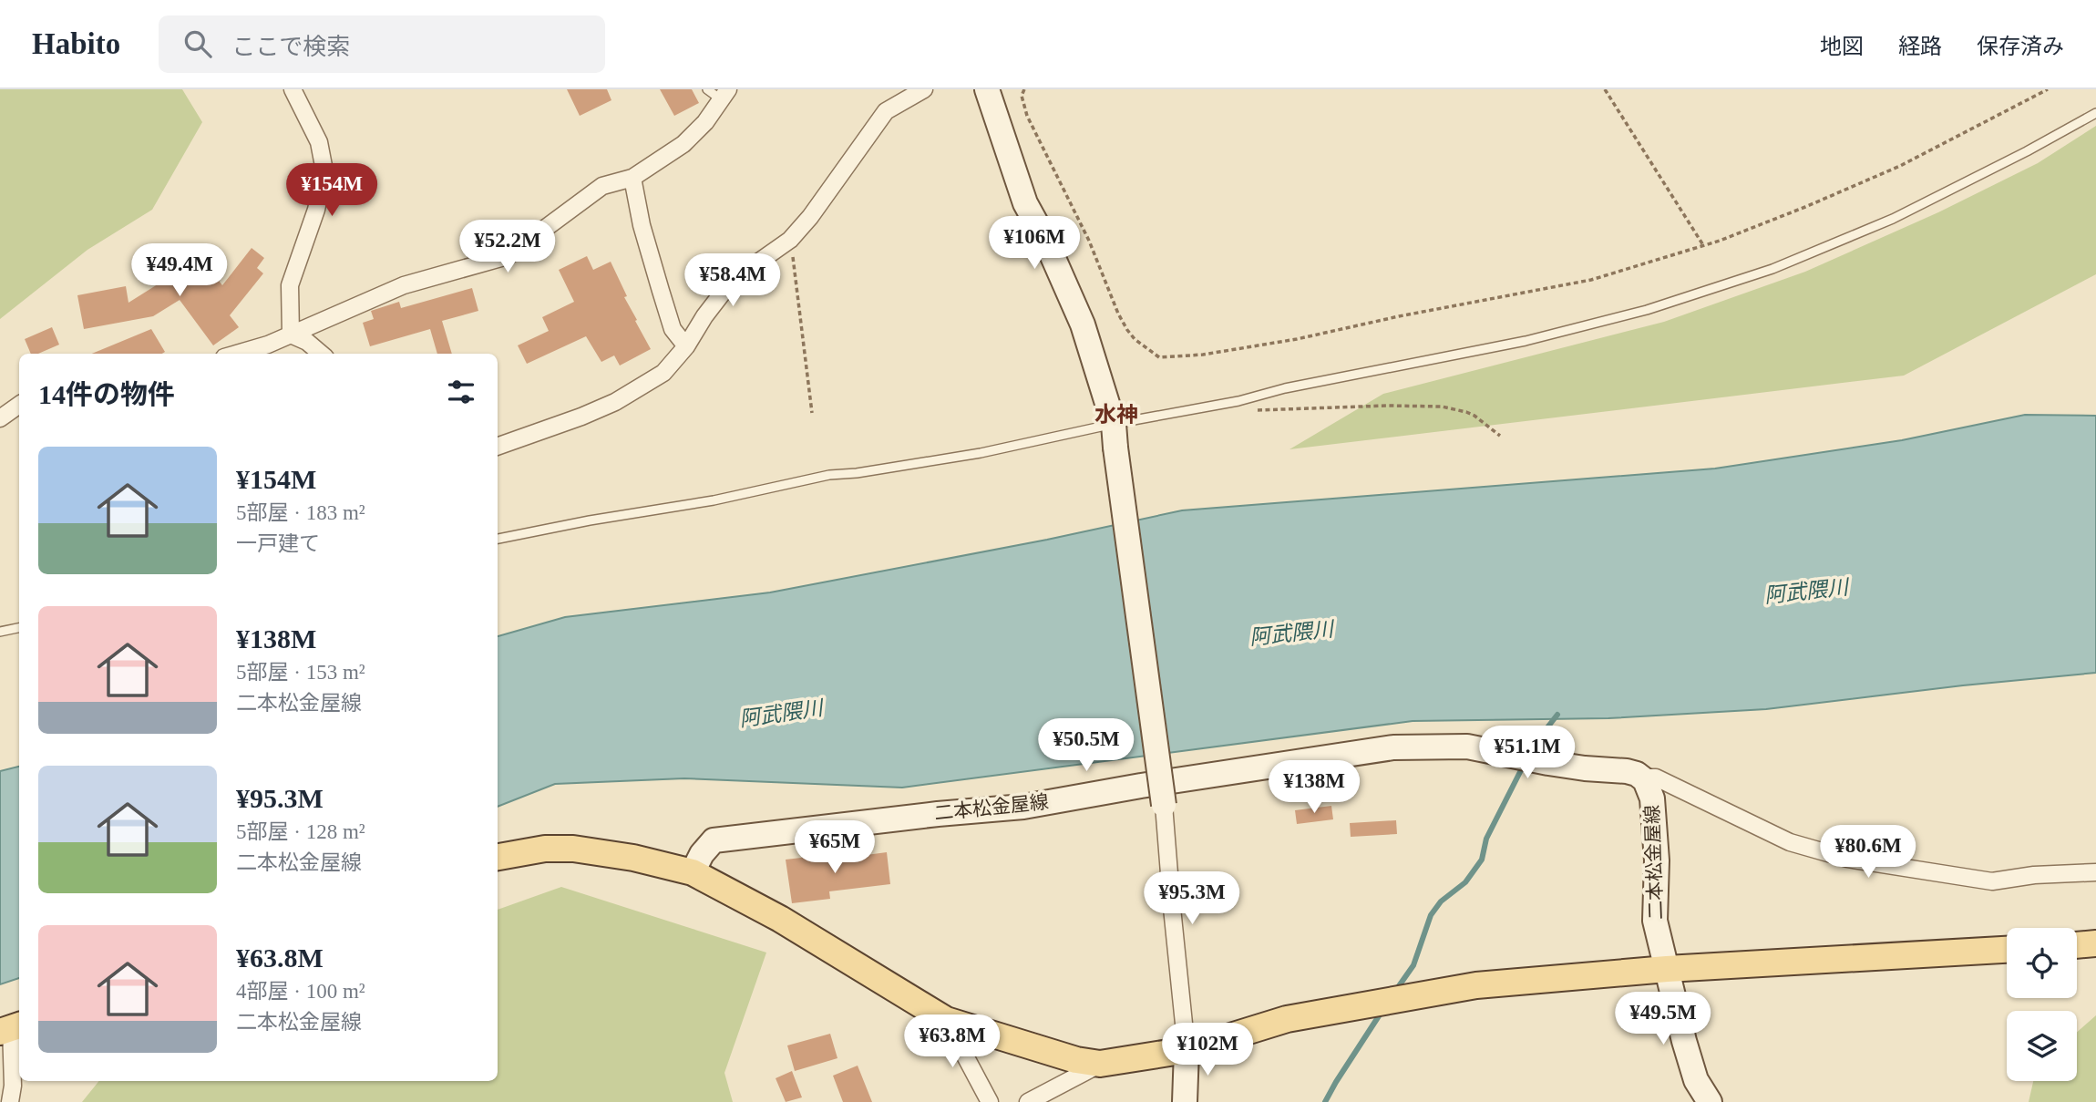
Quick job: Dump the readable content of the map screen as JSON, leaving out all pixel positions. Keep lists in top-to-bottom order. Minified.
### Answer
{"streets":{"street":["二本松金屋線"]},"districts":["水神"],"water":["阿武隈川"],"page":{"header":"Habito","search":"ここで検索","nav":["地図","経路","保存済み"],"price":["¥154M","¥106M","¥52.2M","¥49.4M","¥58.4M","¥50.5M","¥51.1M","¥138M","¥65M","¥80.6M","¥95.3M","¥49.5M","¥63.8M","¥102M"],"heading":"14件の物件","list":[{"name":"¥154M","note":"5部屋 · 183 m² · 一戸建て"},{"name":"¥138M","note":"5部屋 · 153 m² · 二本松金屋線"},{"name":"¥95.3M","note":"5部屋 · 128 m² · 二本松金屋線"},{"name":"¥63.8M","note":"4部屋 · 100 m² · 二本松金屋線"}]}}
